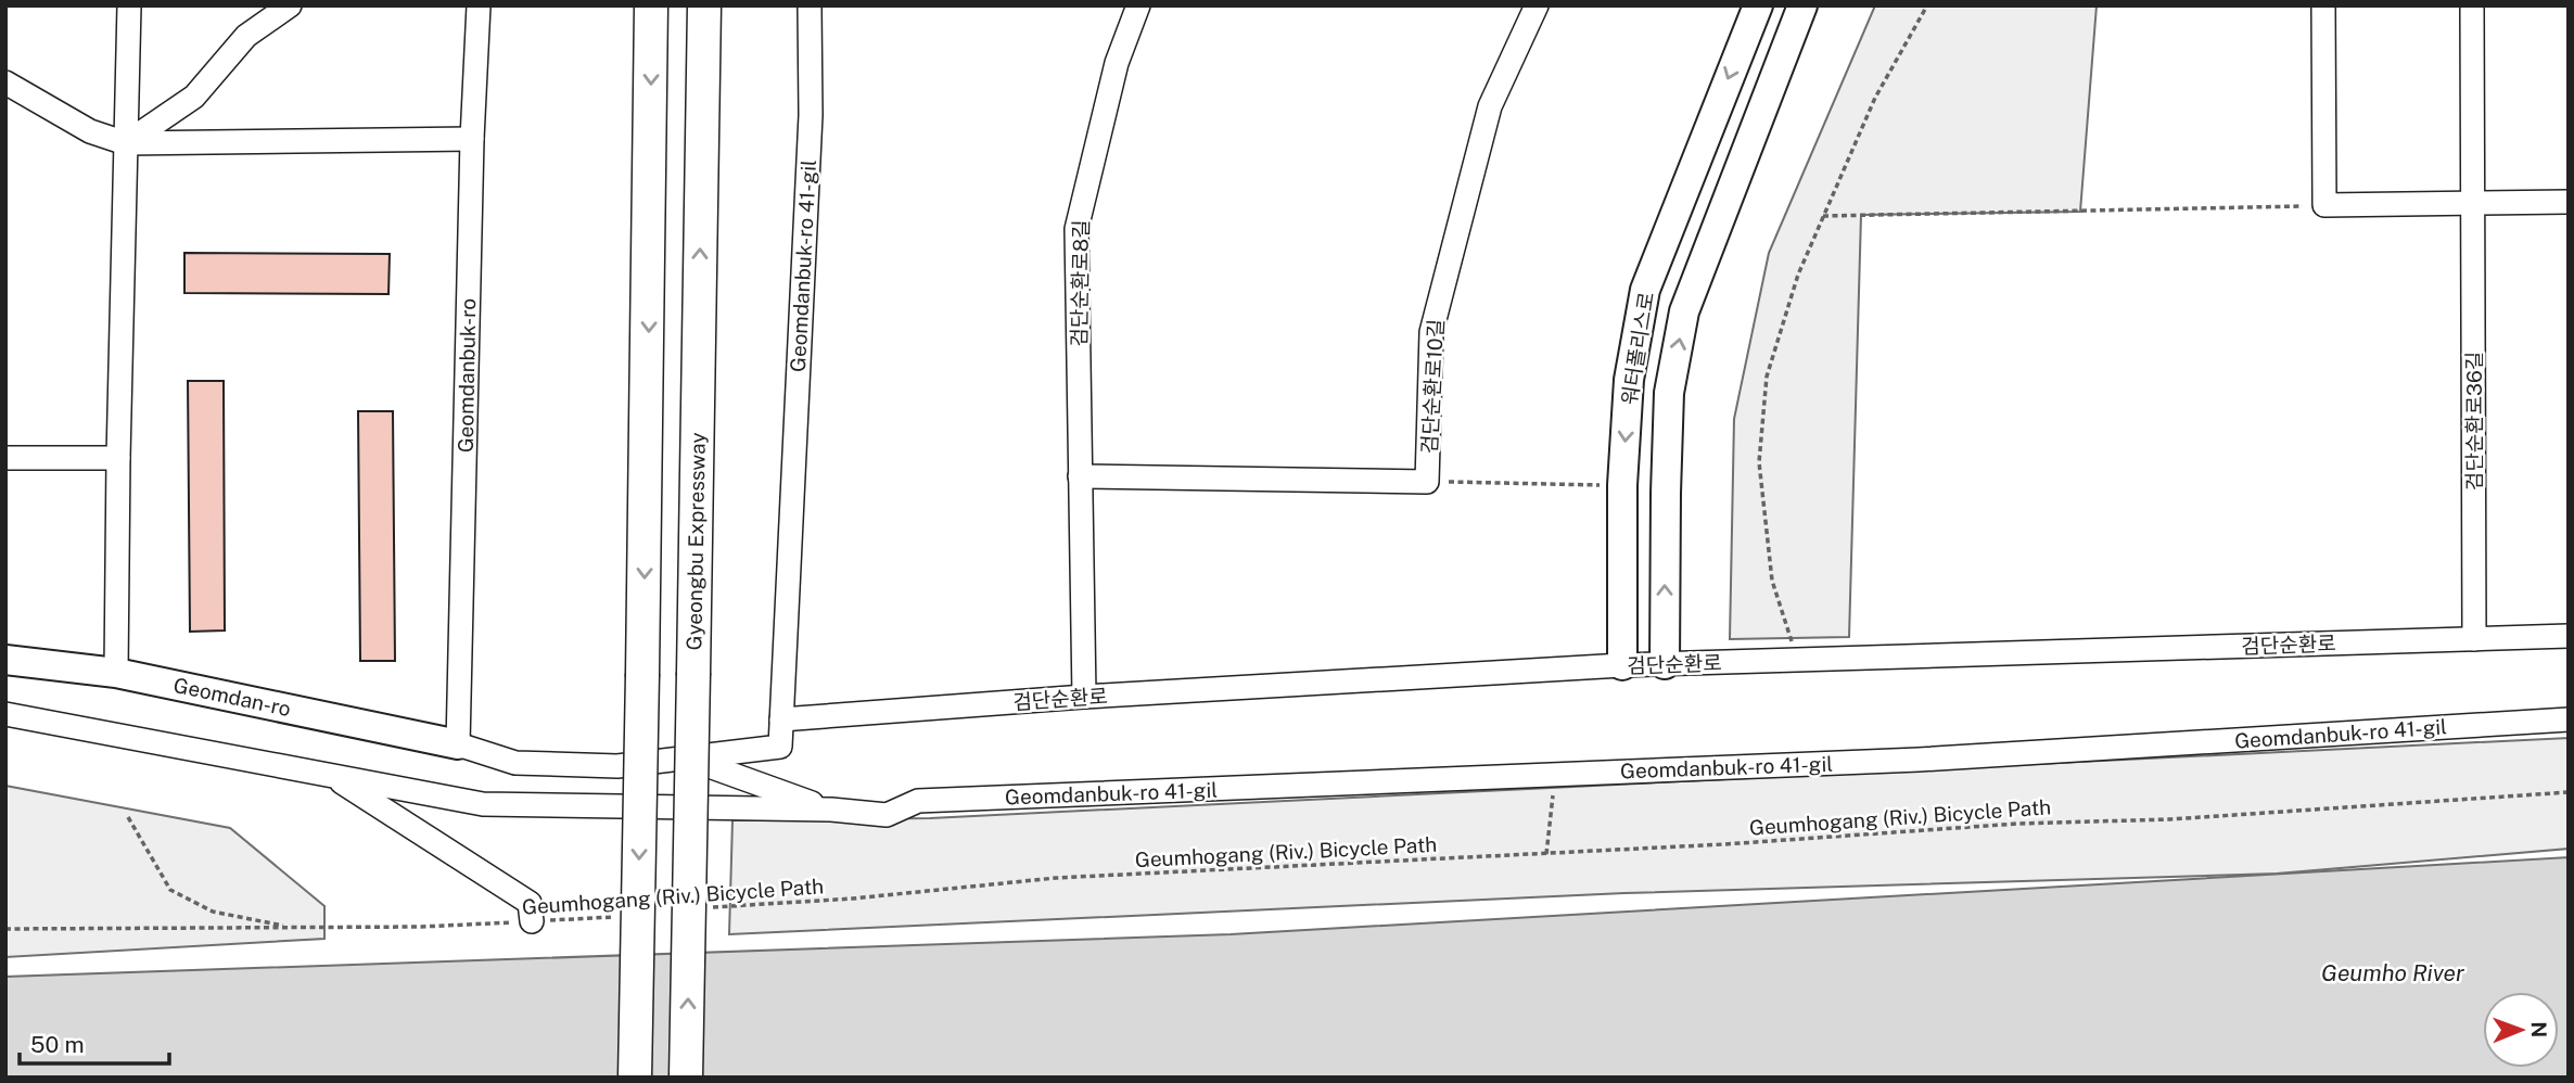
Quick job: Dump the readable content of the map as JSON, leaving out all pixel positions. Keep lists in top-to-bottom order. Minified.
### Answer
{"streets":{"highway":["Gyeongbu Expressway"],"main road":["워터폴리스로","Geomdan-ro"],"street":["Geomdanbuk-ro 41-gil","검단순환로8길","Geomdanbuk-ro","검단순환로10길","검단순환로36길","검단순환로"],"path":["Geumhogang (Riv.) Bicycle Path"]},"crossings":[["Geomdanbuk-ro 41-gil","Geomdanbuk-ro"],["Geomdanbuk-ro 41-gil","검단순환로"],["Geomdanbuk-ro 41-gil","Geomdan-ro"],["검단순환로8길","검단순환로10길"],["검단순환로8길","검단순환로"],["워터폴리스로","검단순환로"],["Geomdanbuk-ro","Geomdan-ro"],["검단순환로36길","검단순환로"]],"water":["Geumho River"],"scale_bar":"50 m","north":"right"}
